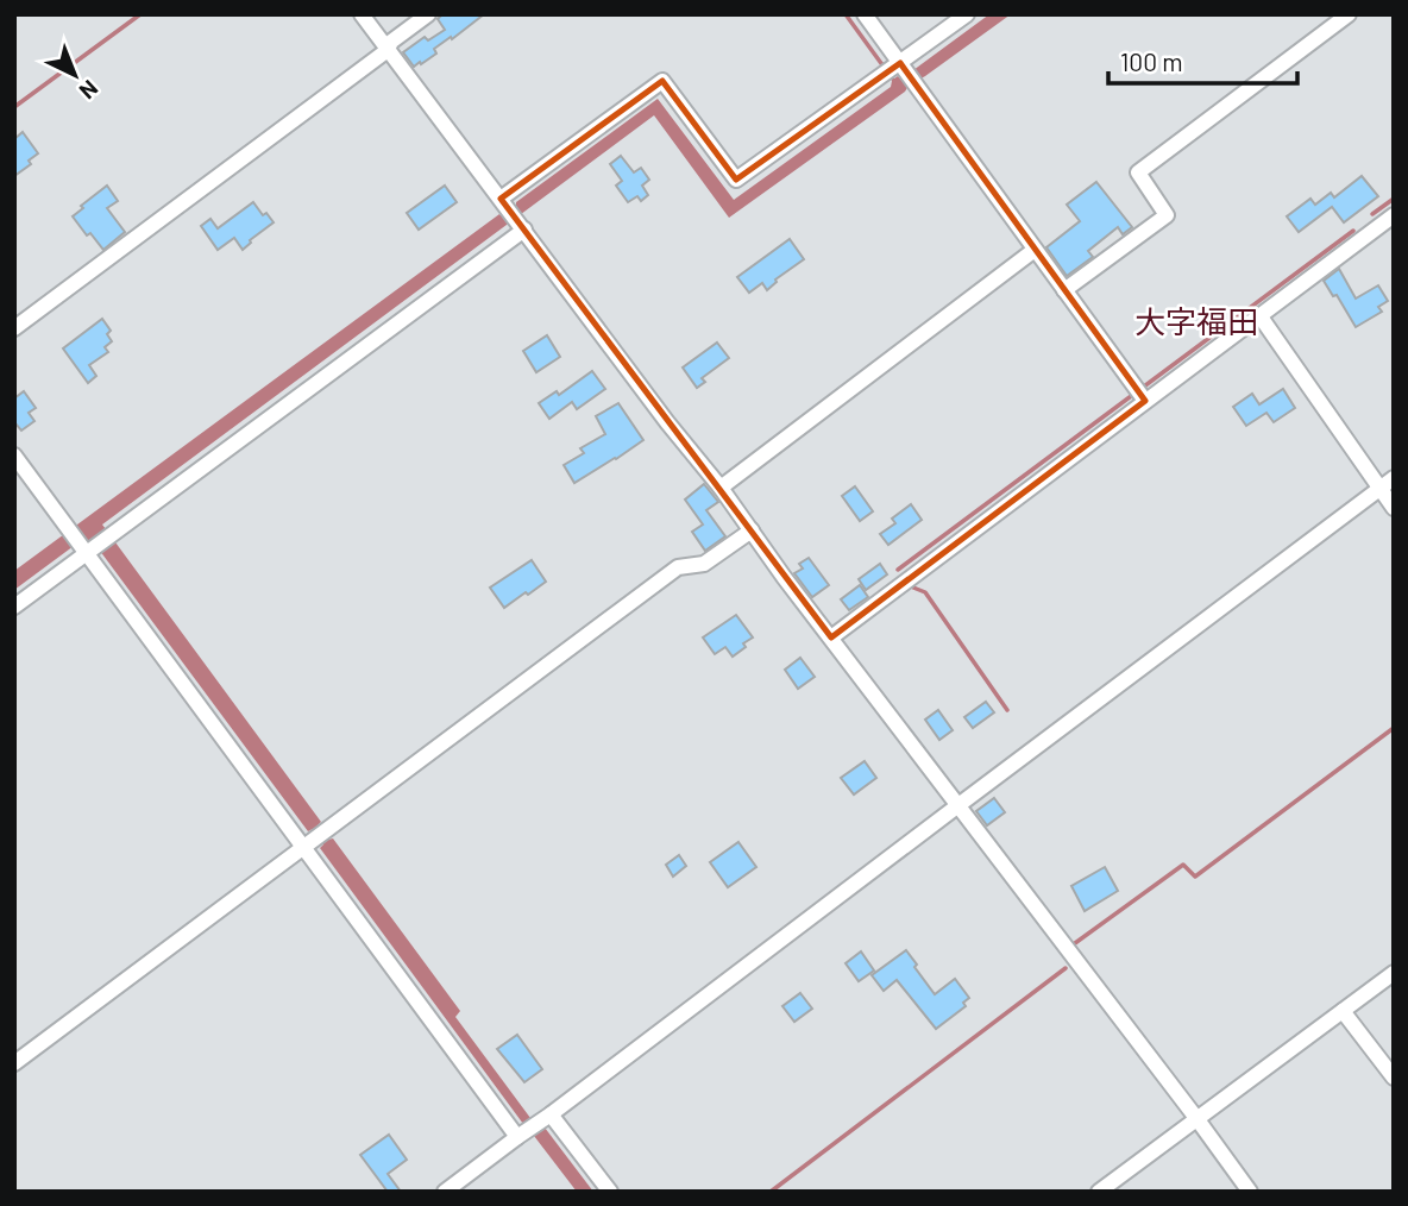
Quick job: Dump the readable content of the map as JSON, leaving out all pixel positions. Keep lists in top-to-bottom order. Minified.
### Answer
{"districts":["大字福田"],"scale_bar":"100 m","north":"bottom right"}
